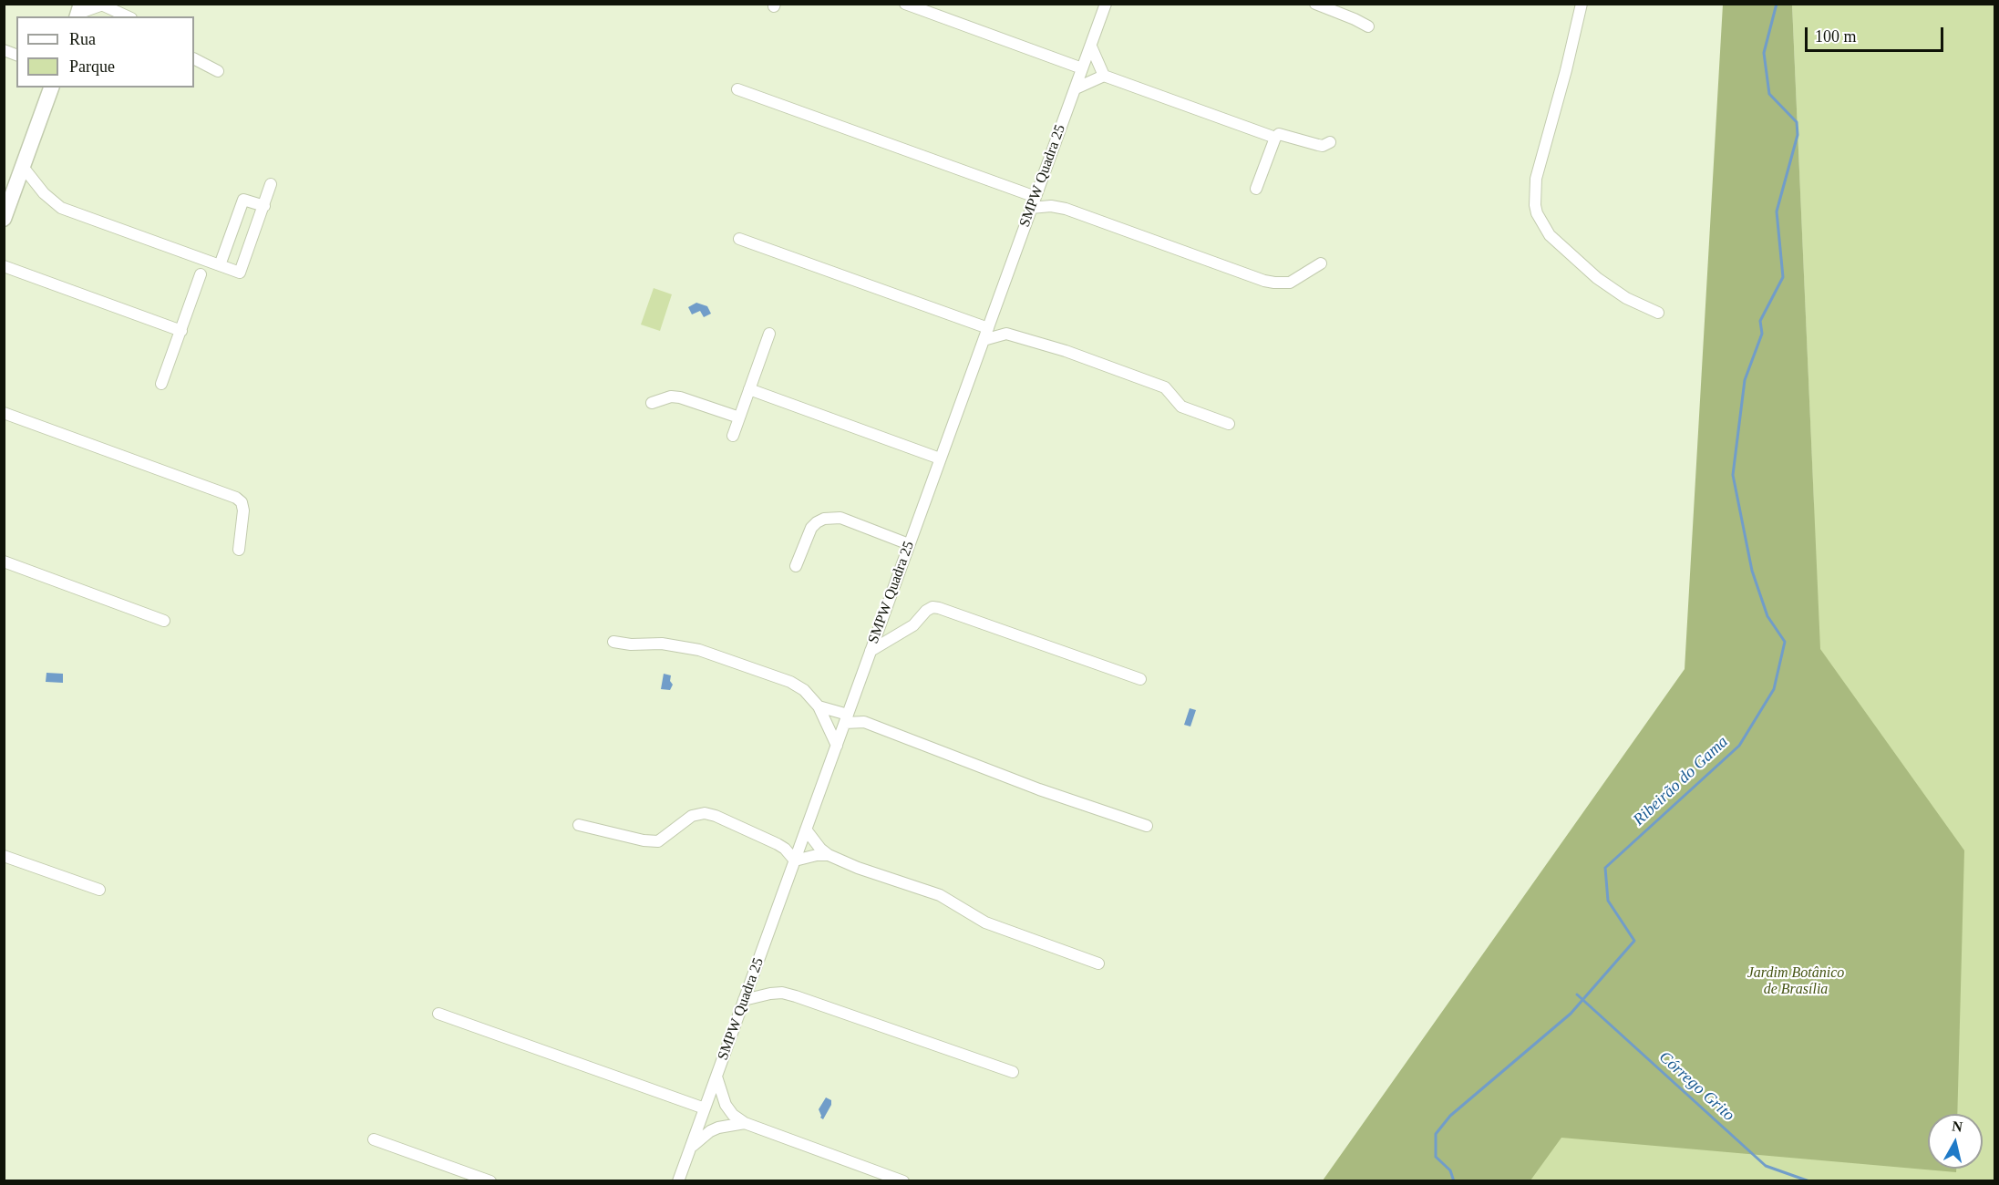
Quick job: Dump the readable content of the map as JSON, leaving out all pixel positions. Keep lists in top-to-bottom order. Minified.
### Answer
{"streets":{"street":["SMPW Quadra 25"]},"water":["Ribeirão do Gama","Córrego Grito"],"parks":["Jardim Botânico de Brasília"],"legend":["Rua","Parque"],"scale_bar":"100 m","north":"top"}
